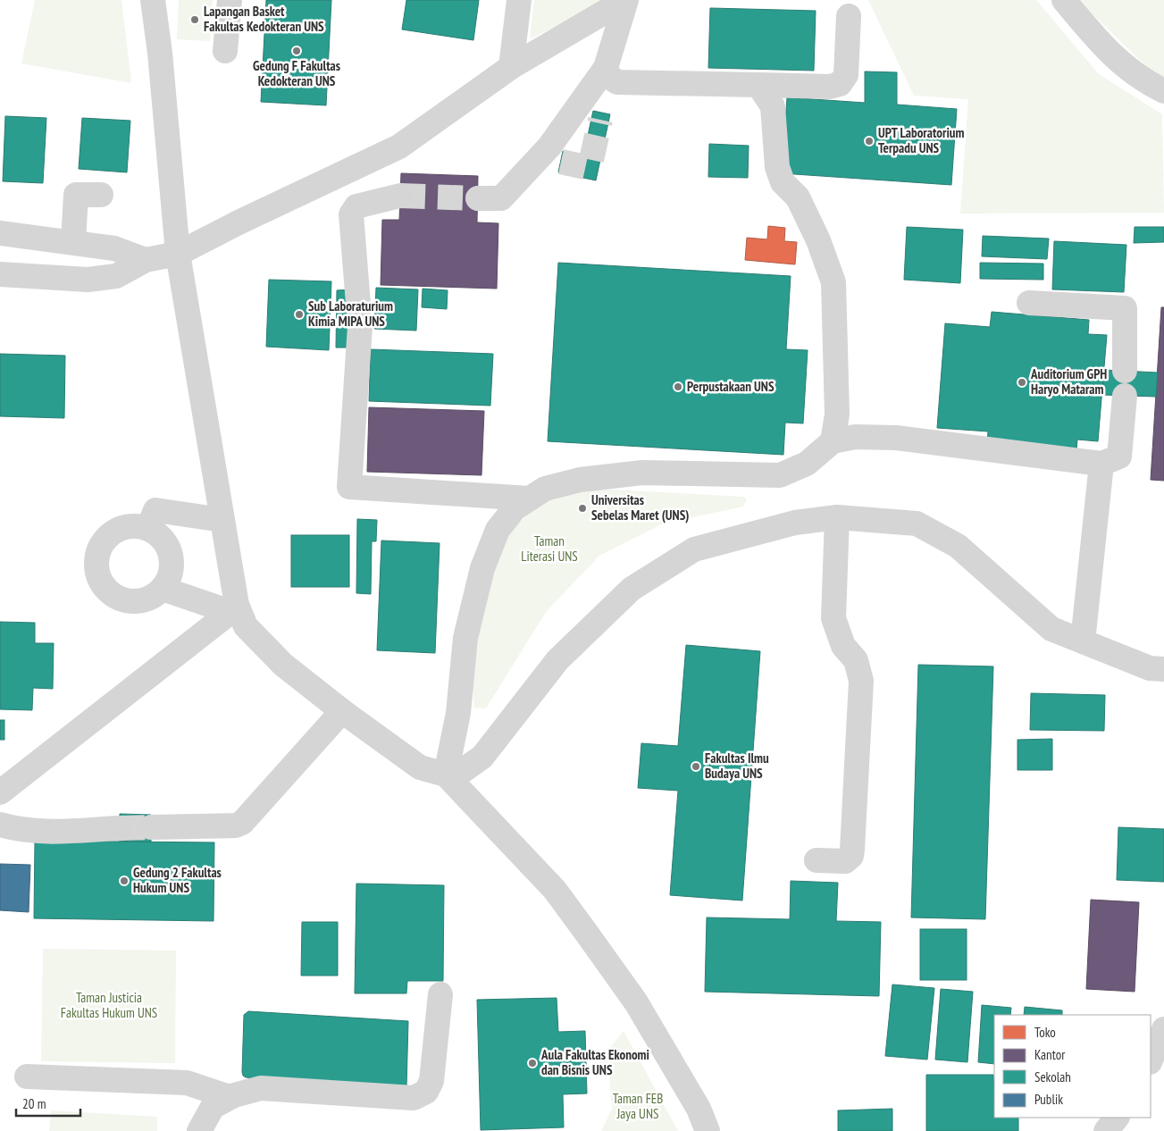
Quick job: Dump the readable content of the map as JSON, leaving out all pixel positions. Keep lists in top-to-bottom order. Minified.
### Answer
{"parks":["Taman Literasi UNS","Taman Justicia Fakultas Hukum UNS","Taman FEB Jaya UNS"],"places":["Lapangan Basket Fakultas Kedokteran UNS","Gedung F Fakultas Kedokteran UNS","UPT Laboratorium Terpadu UNS","Sub Laboraturium Kimia MIPA UNS","Auditorium GPH Haryo Mataram","Perpustakaan UNS","Universitas Sebelas Maret (UNS)","Fakultas Ilmu Budaya UNS","Gedung 2 Fakultas Hukum UNS","Aula Fakultas Ekonomi dan Bisnis UNS"],"legend":["Toko","Kantor","Sekolah","Publik"],"scale_bar":"20 m"}
